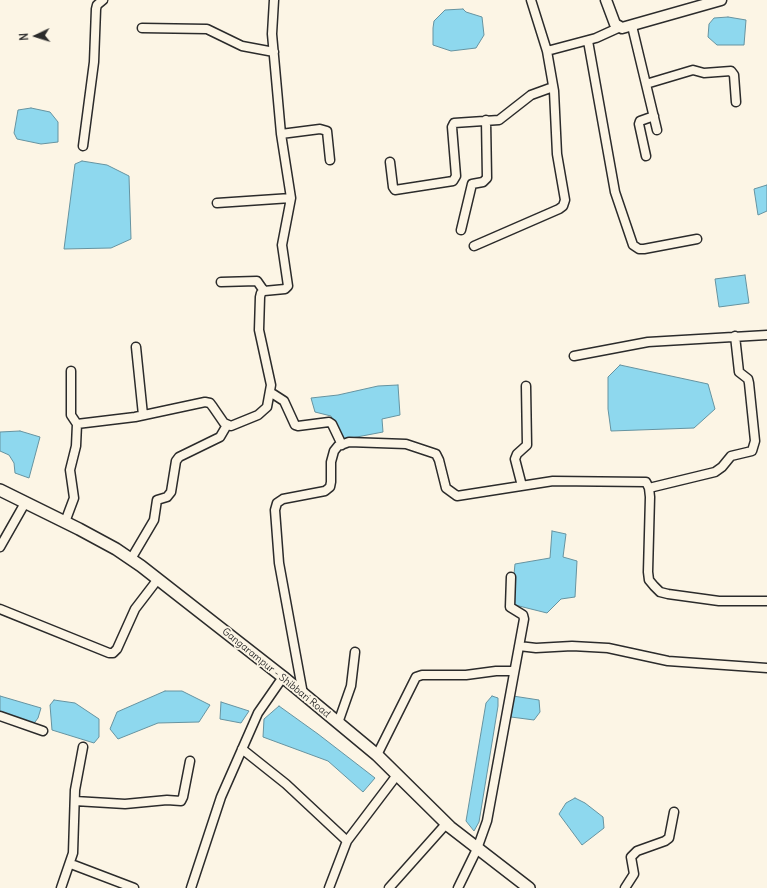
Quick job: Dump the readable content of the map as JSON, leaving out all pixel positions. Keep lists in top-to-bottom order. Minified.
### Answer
{"streets":{"main road":["Gangarampur - Shibbari Road"]},"north":"left"}
